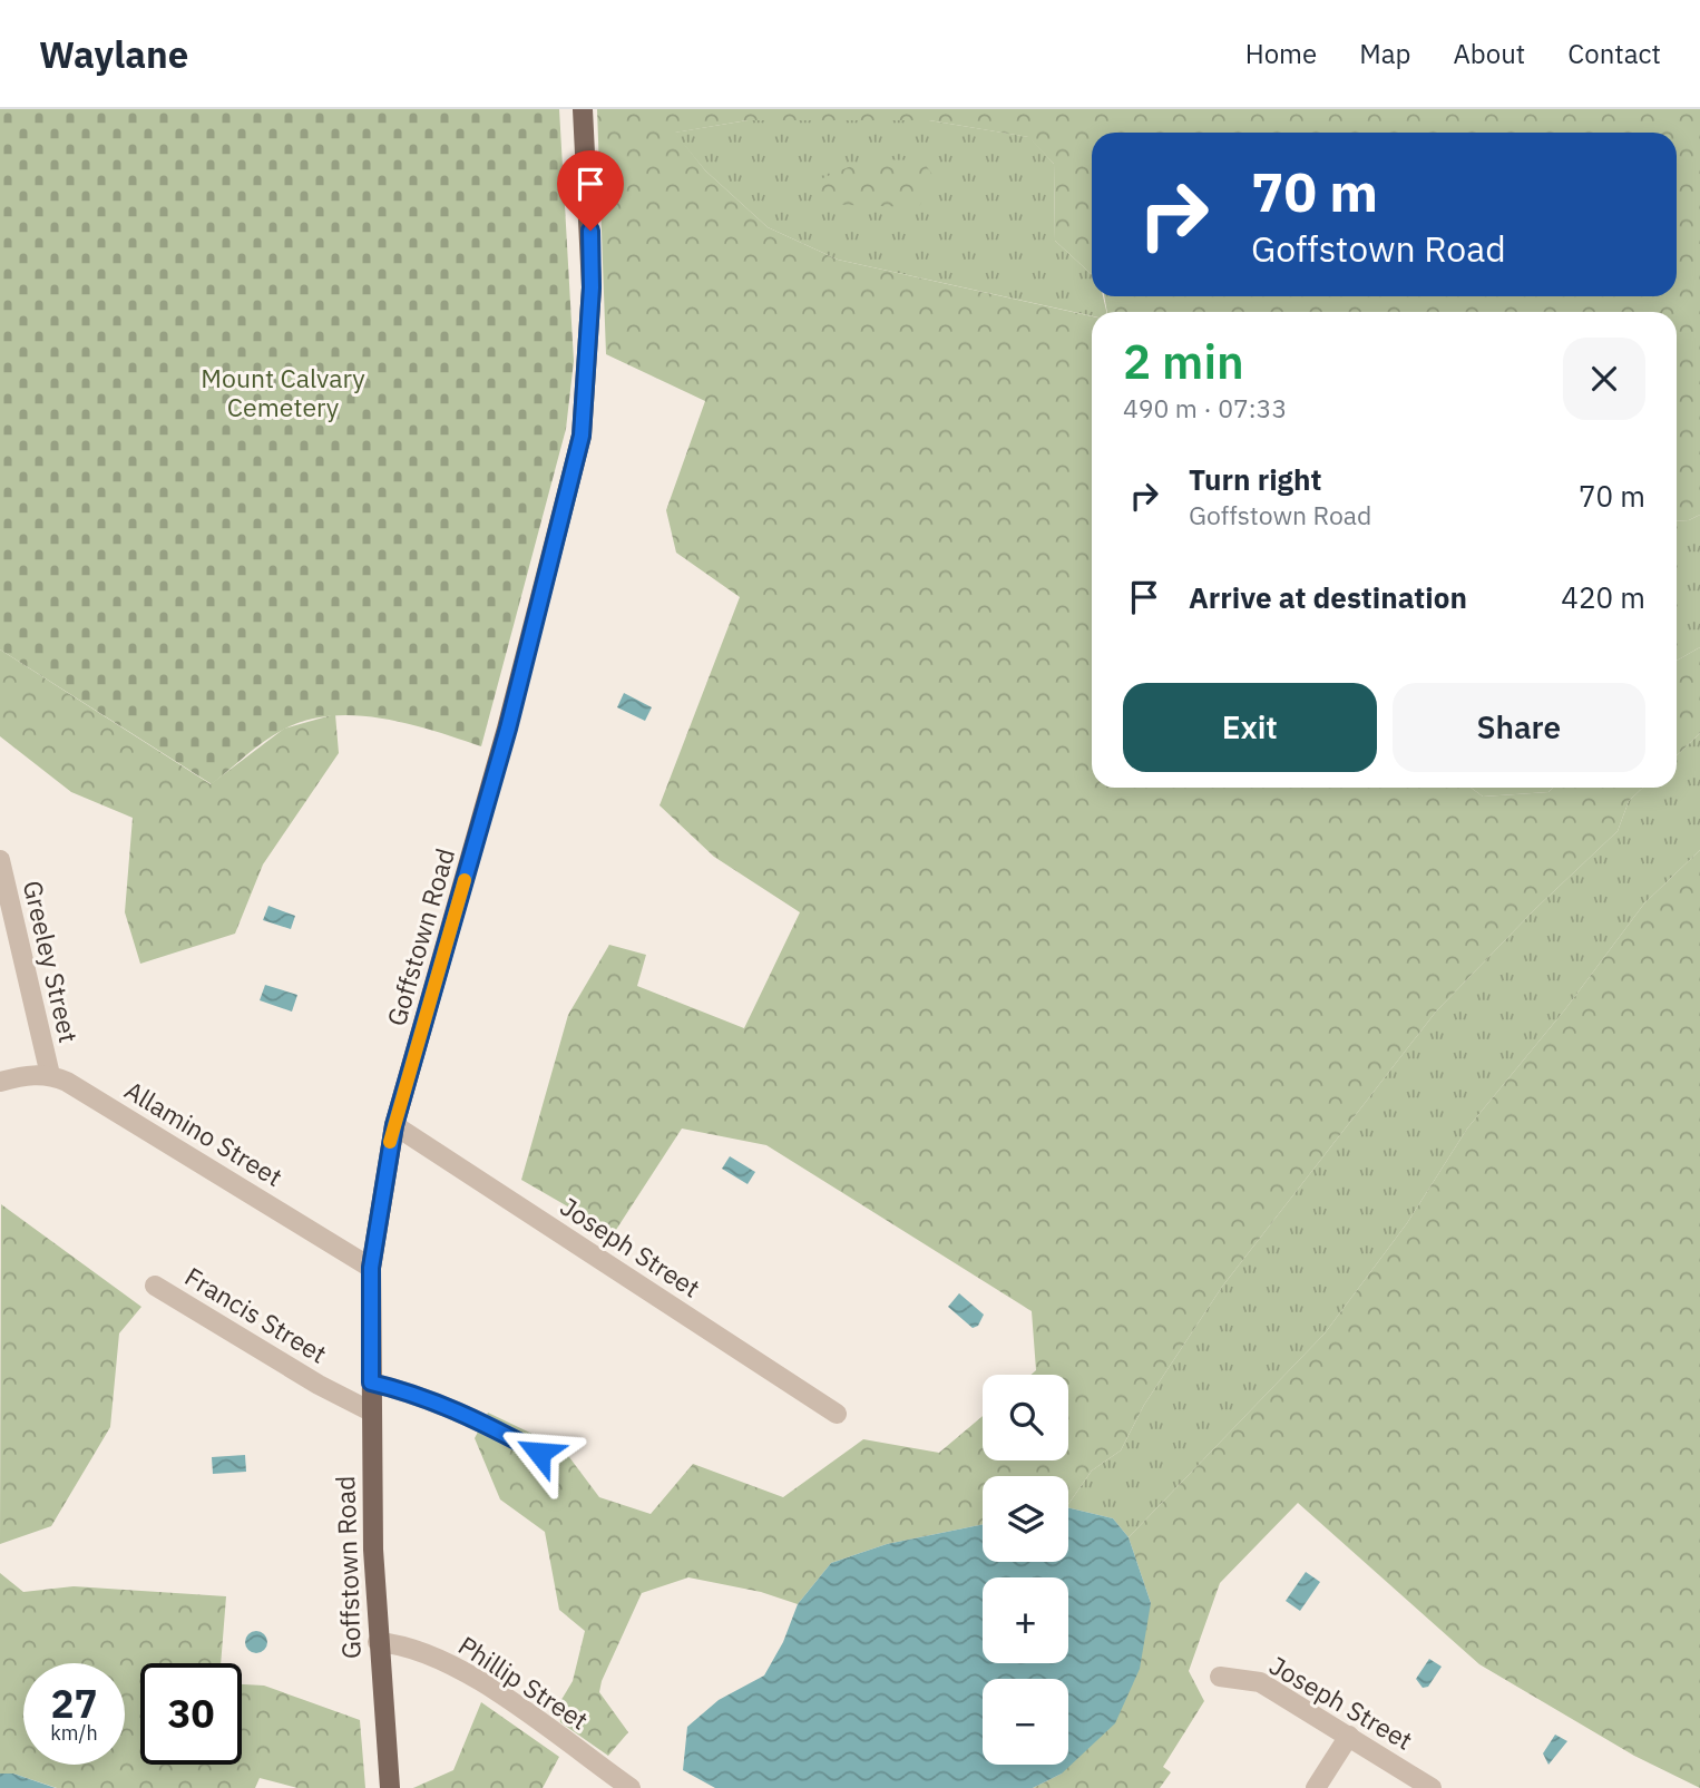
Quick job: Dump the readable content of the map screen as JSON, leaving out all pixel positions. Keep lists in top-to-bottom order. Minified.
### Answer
{"streets":{"main road":["Goffstown Road"],"street":["Greeley Street","Allamino Street","Joseph Street","Francis Street","Phillip Street"]},"crossings":[["Goffstown Road","Allamino Street"],["Goffstown Road","Joseph Street"],["Goffstown Road","Francis Street"],["Goffstown Road","Phillip Street"],["Greeley Street","Allamino Street"]],"parks":["Mount Calvary Cemetery"],"page":{"header":"Waylane","nav":["Home","Map","About","Contact"],"turn":["70 m","Goffstown Road"],"heading":["2 min","490 m · 07:33"],"list":[{"name":"Turn right","note":"Goffstown Road","value":"70 m"},{"name":"Arrive at destination","value":"420 m"}],"buttons":["Exit","Share"],"map_buttons":["+","−"],"speed":"27 km/h","limit":"30"}}
